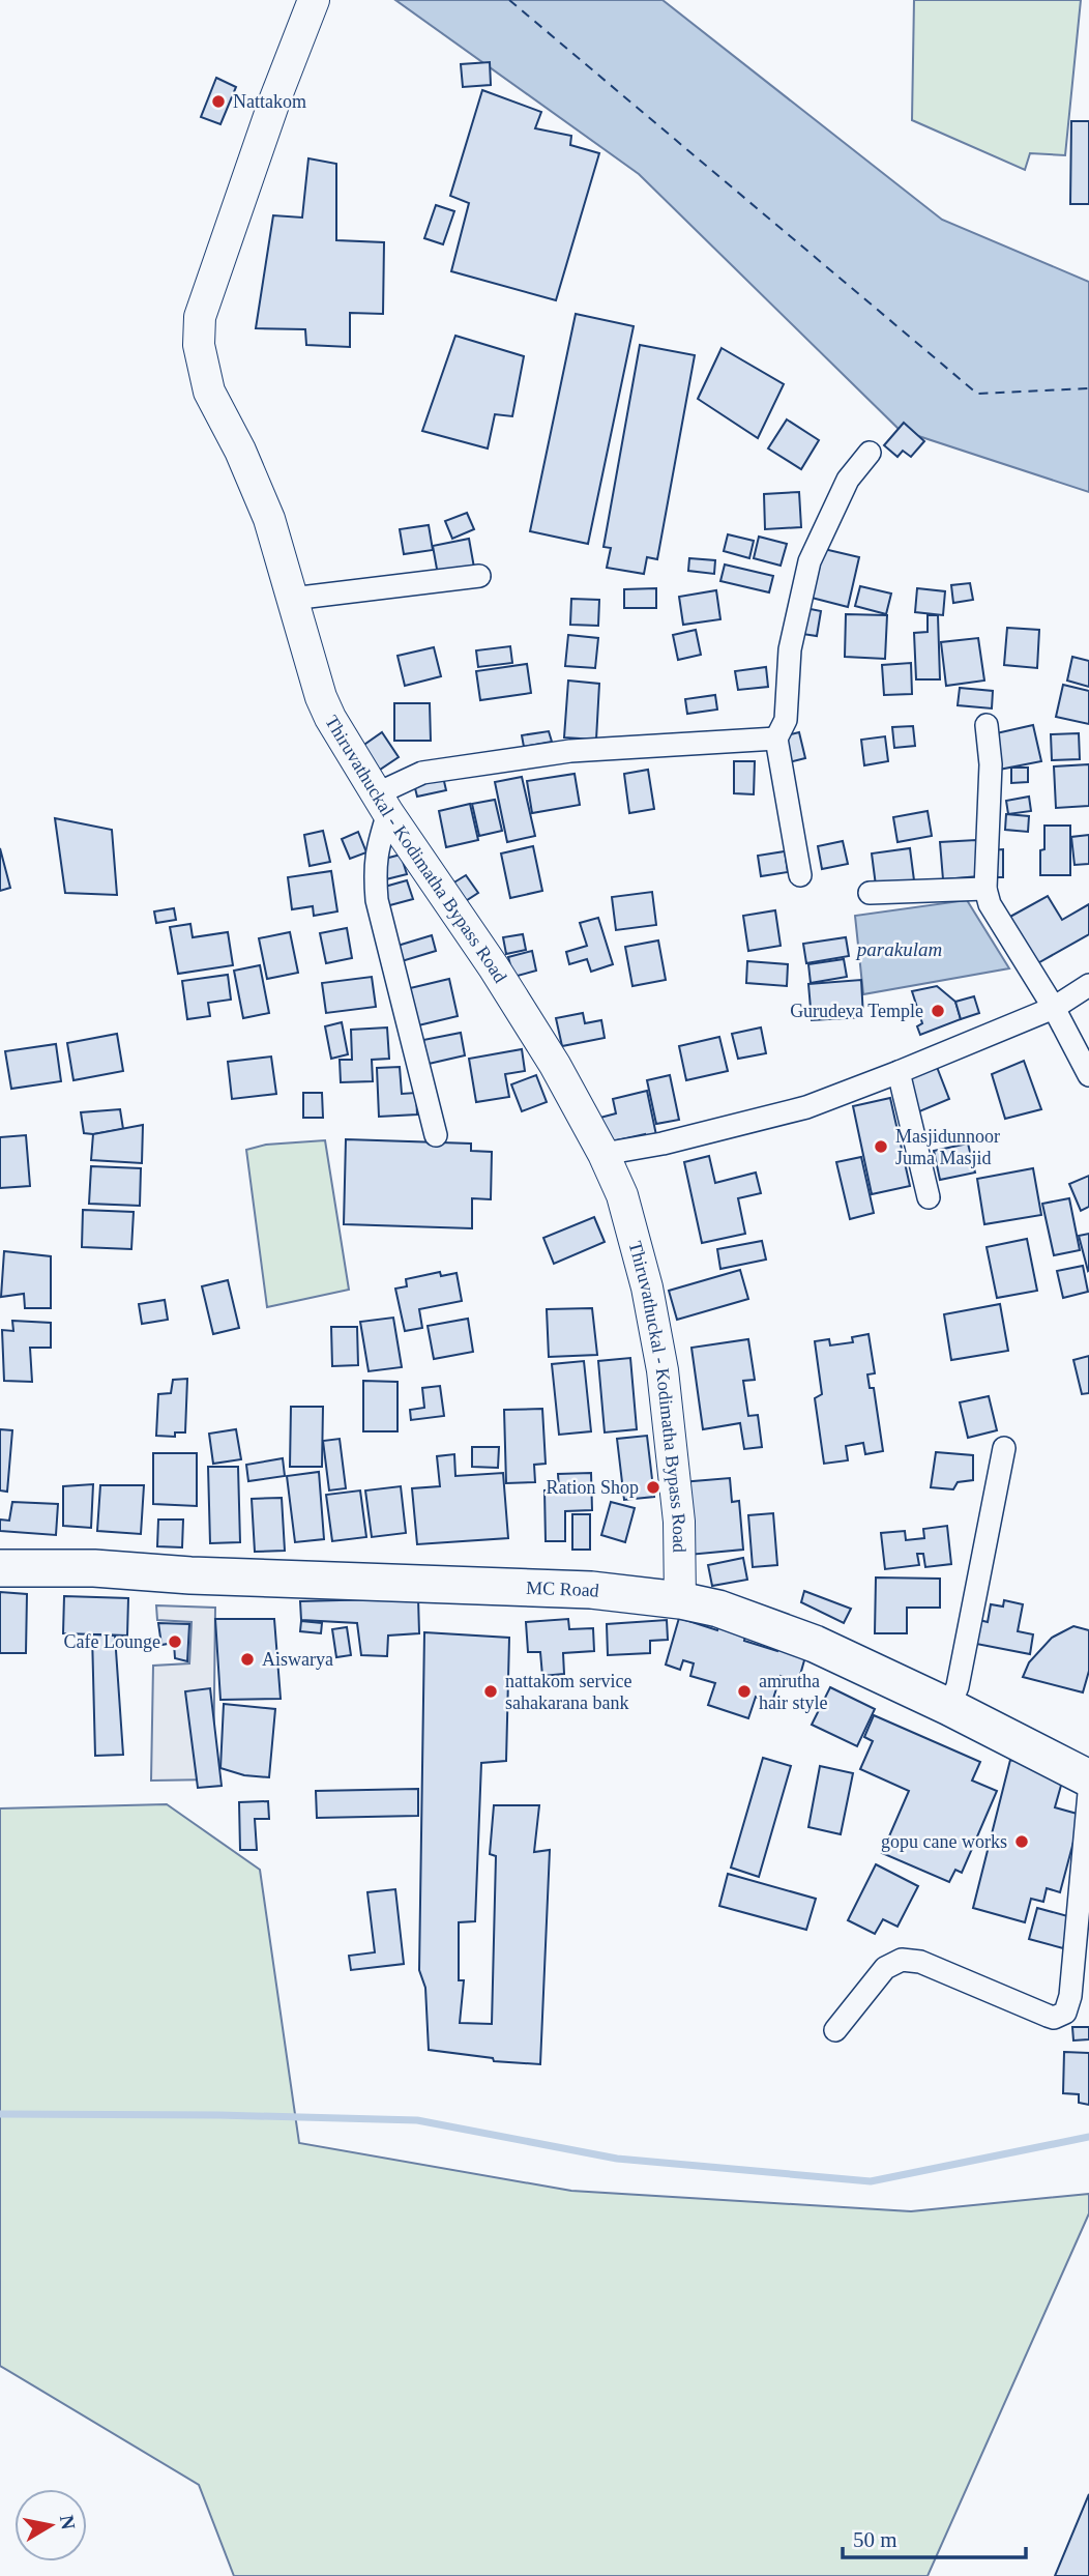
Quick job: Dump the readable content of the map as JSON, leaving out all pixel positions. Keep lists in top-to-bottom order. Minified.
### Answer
{"streets":{"highway":["MC Road"],"main road":["Thiruvathuckal - Kodimatha Bypass Road"]},"crossings":[["Thiruvathuckal - Kodimatha Bypass Road","MC Road"]],"water":["parakulam"],"places":["Nattakom","Gurudeva Temple","Masjidunnoor Juma Masjid","Ration Shop","Cafe Lounge","Aiswarya","nattakom service sahakarana bank","amrutha hair style","gopu cane works"],"scale_bar":"50 m","north":"right"}
